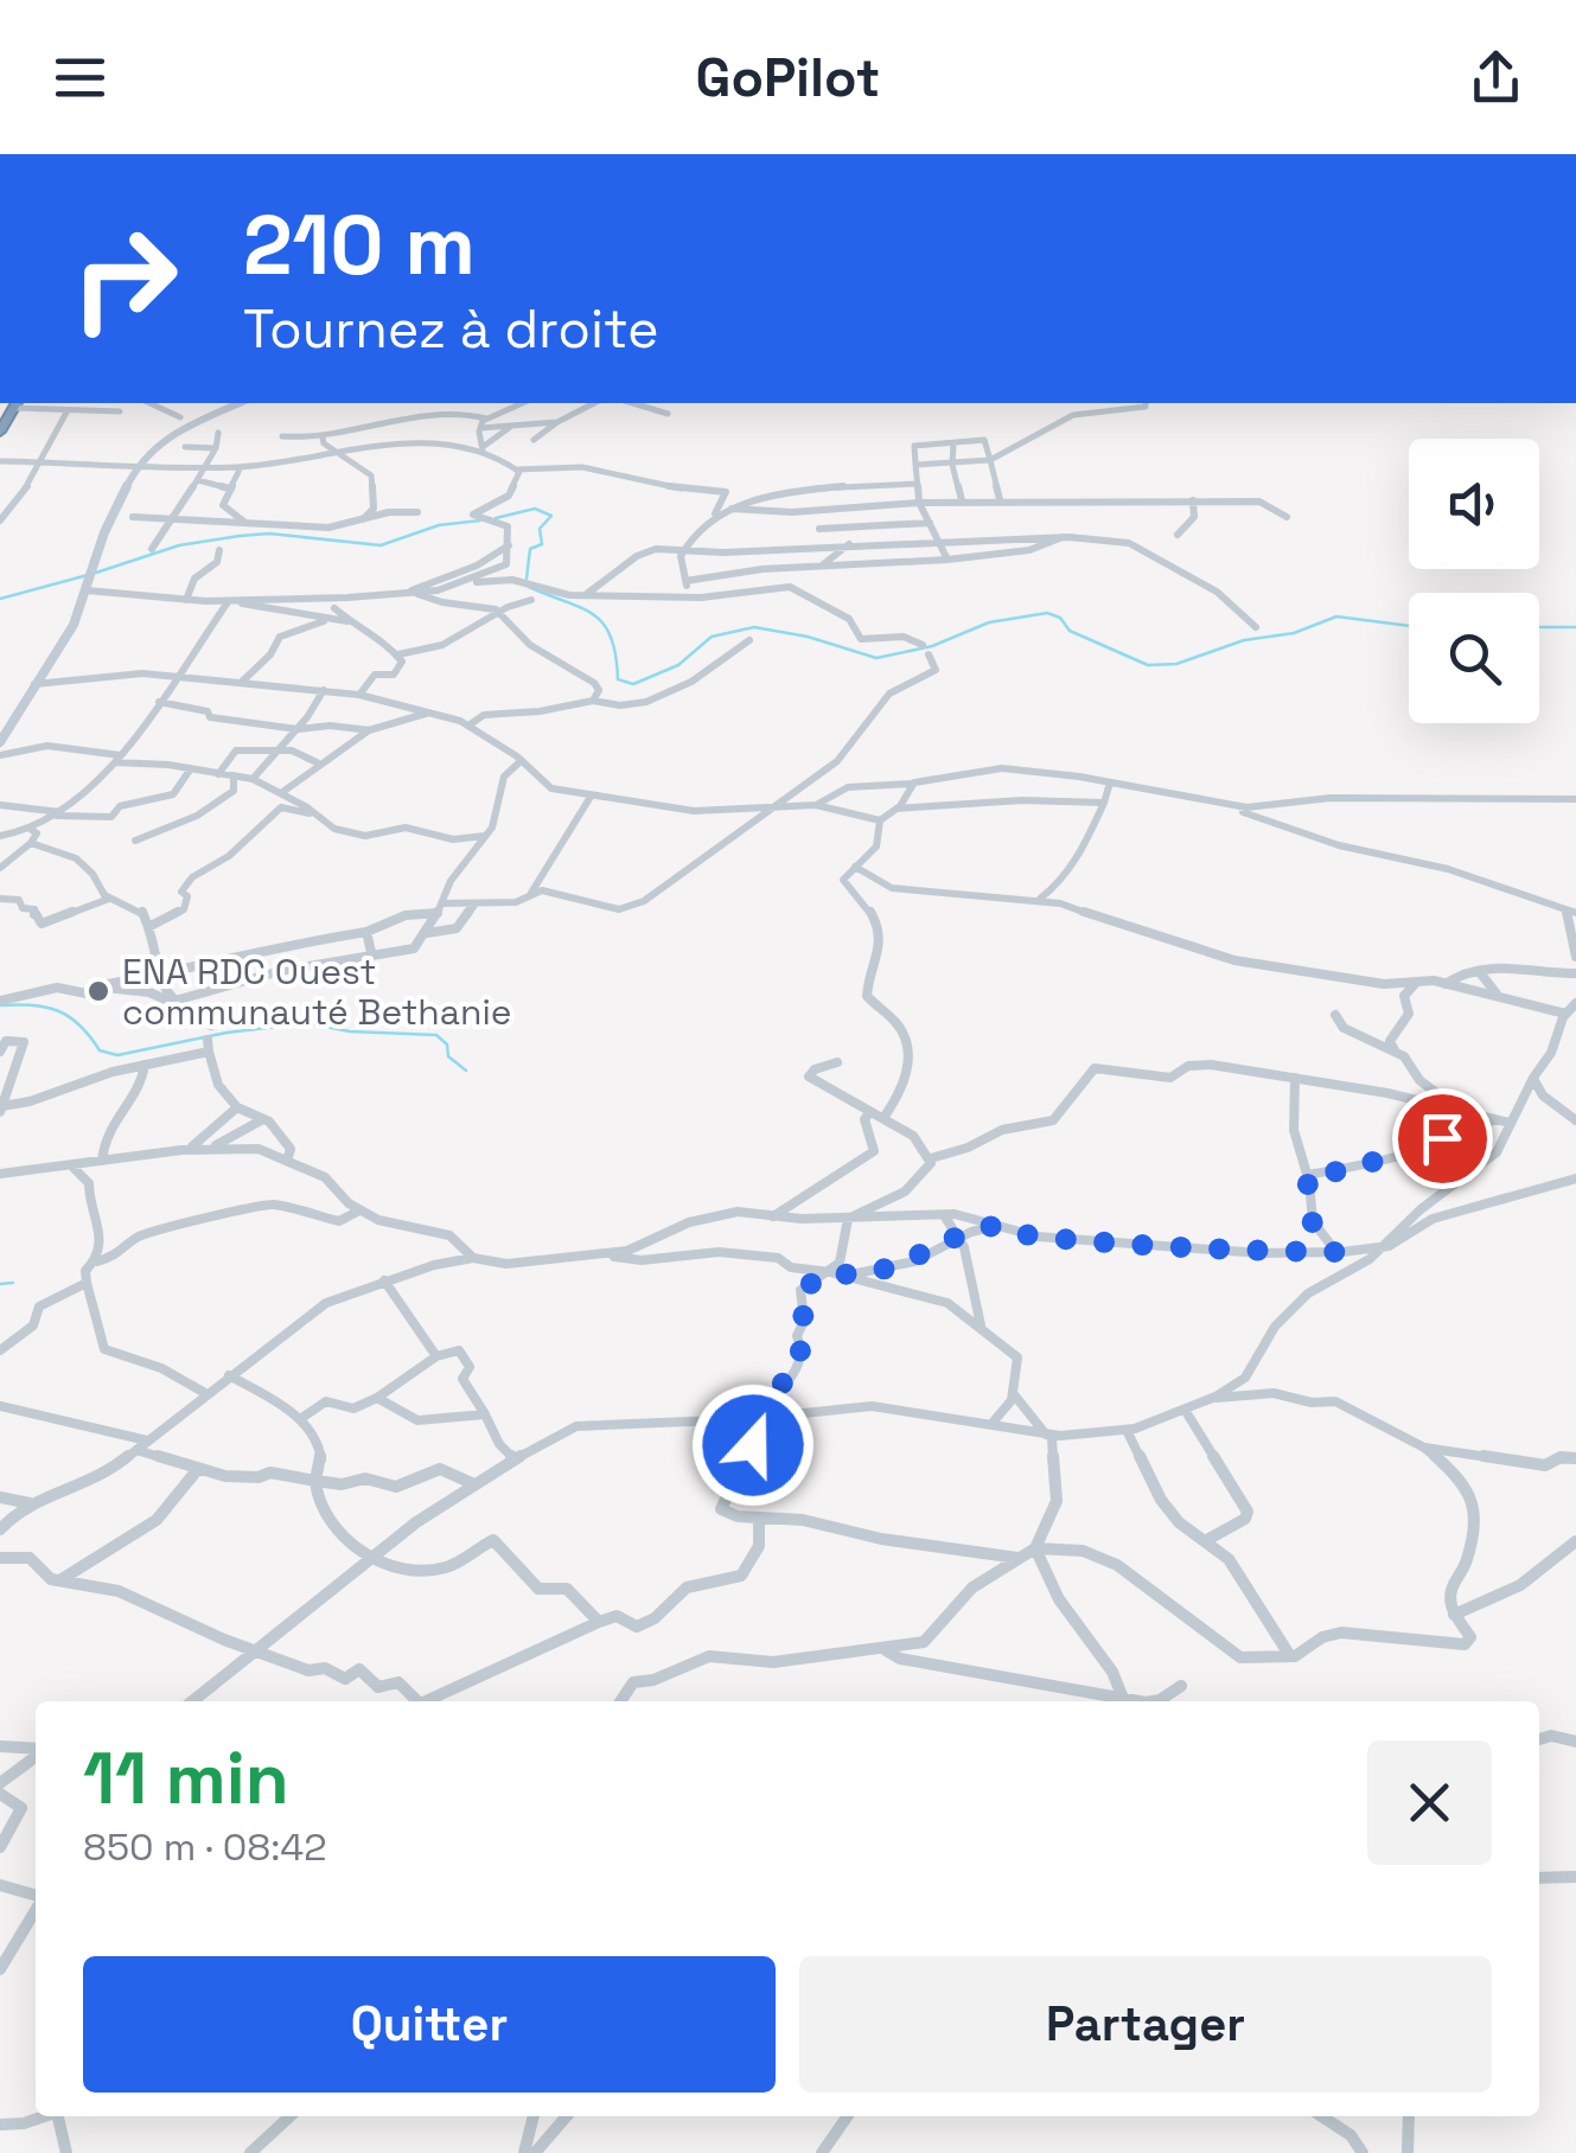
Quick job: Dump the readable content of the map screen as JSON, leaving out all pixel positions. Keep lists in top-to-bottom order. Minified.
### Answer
{"places":["ENA RDC Ouest communauté Bethanie"],"page":{"header":"GoPilot","turn":["210 m","Tournez à droite"],"heading":["11 min","850 m · 08:42"],"buttons":["Quitter","Partager"]}}
